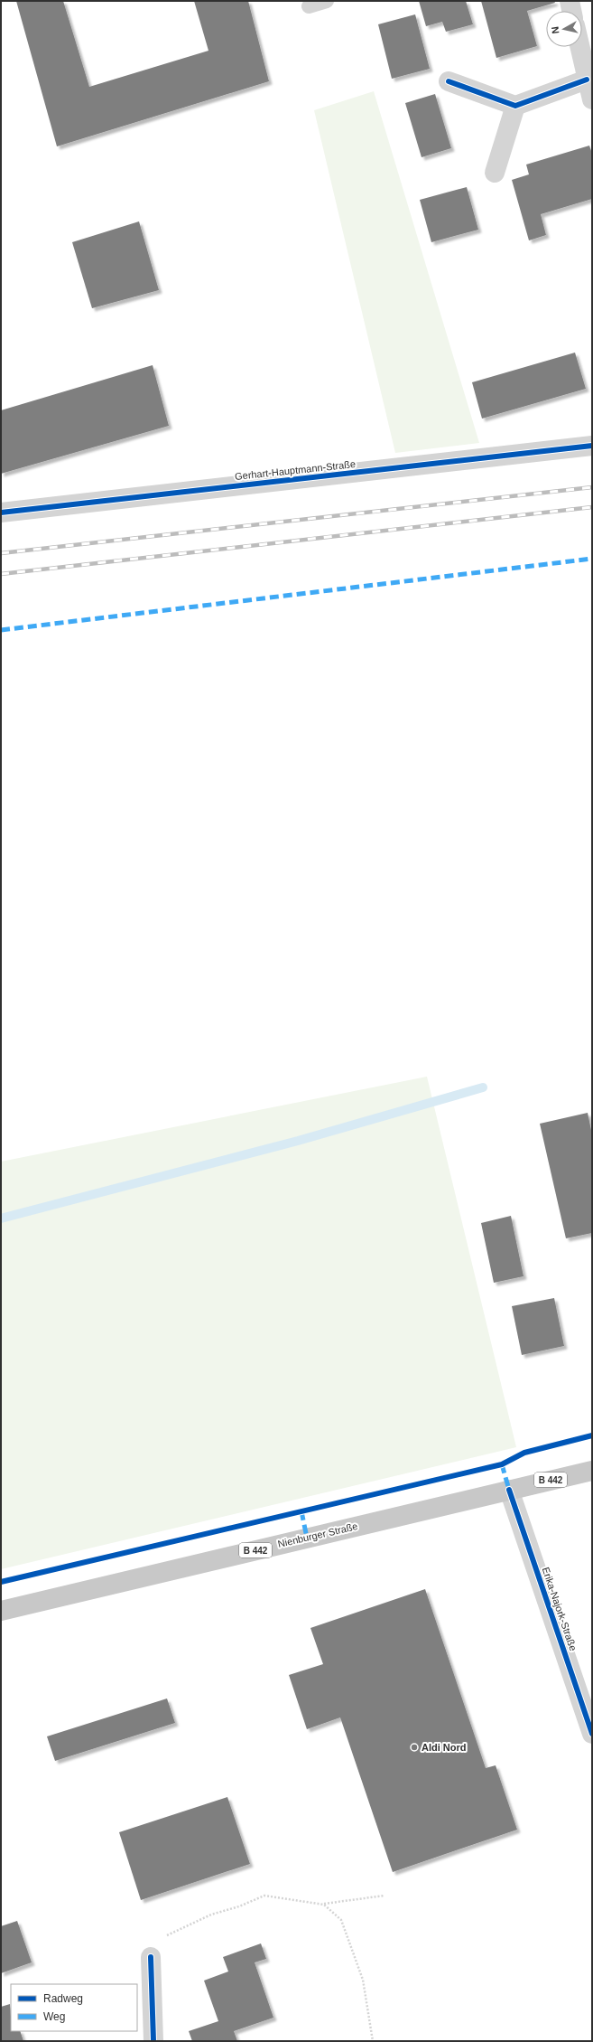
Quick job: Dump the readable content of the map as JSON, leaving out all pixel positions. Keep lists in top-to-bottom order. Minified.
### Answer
{"streets":{"main road":["B 442","Nienburger Straße"],"street":["Gerhart-Hauptmann-Straße","Erika-Najork-Straße"]},"crossings":[["Nienburger Straße","Erika-Najork-Straße"]],"places":["Aldi Nord"],"legend":["Radweg","Weg"],"north":"left"}
